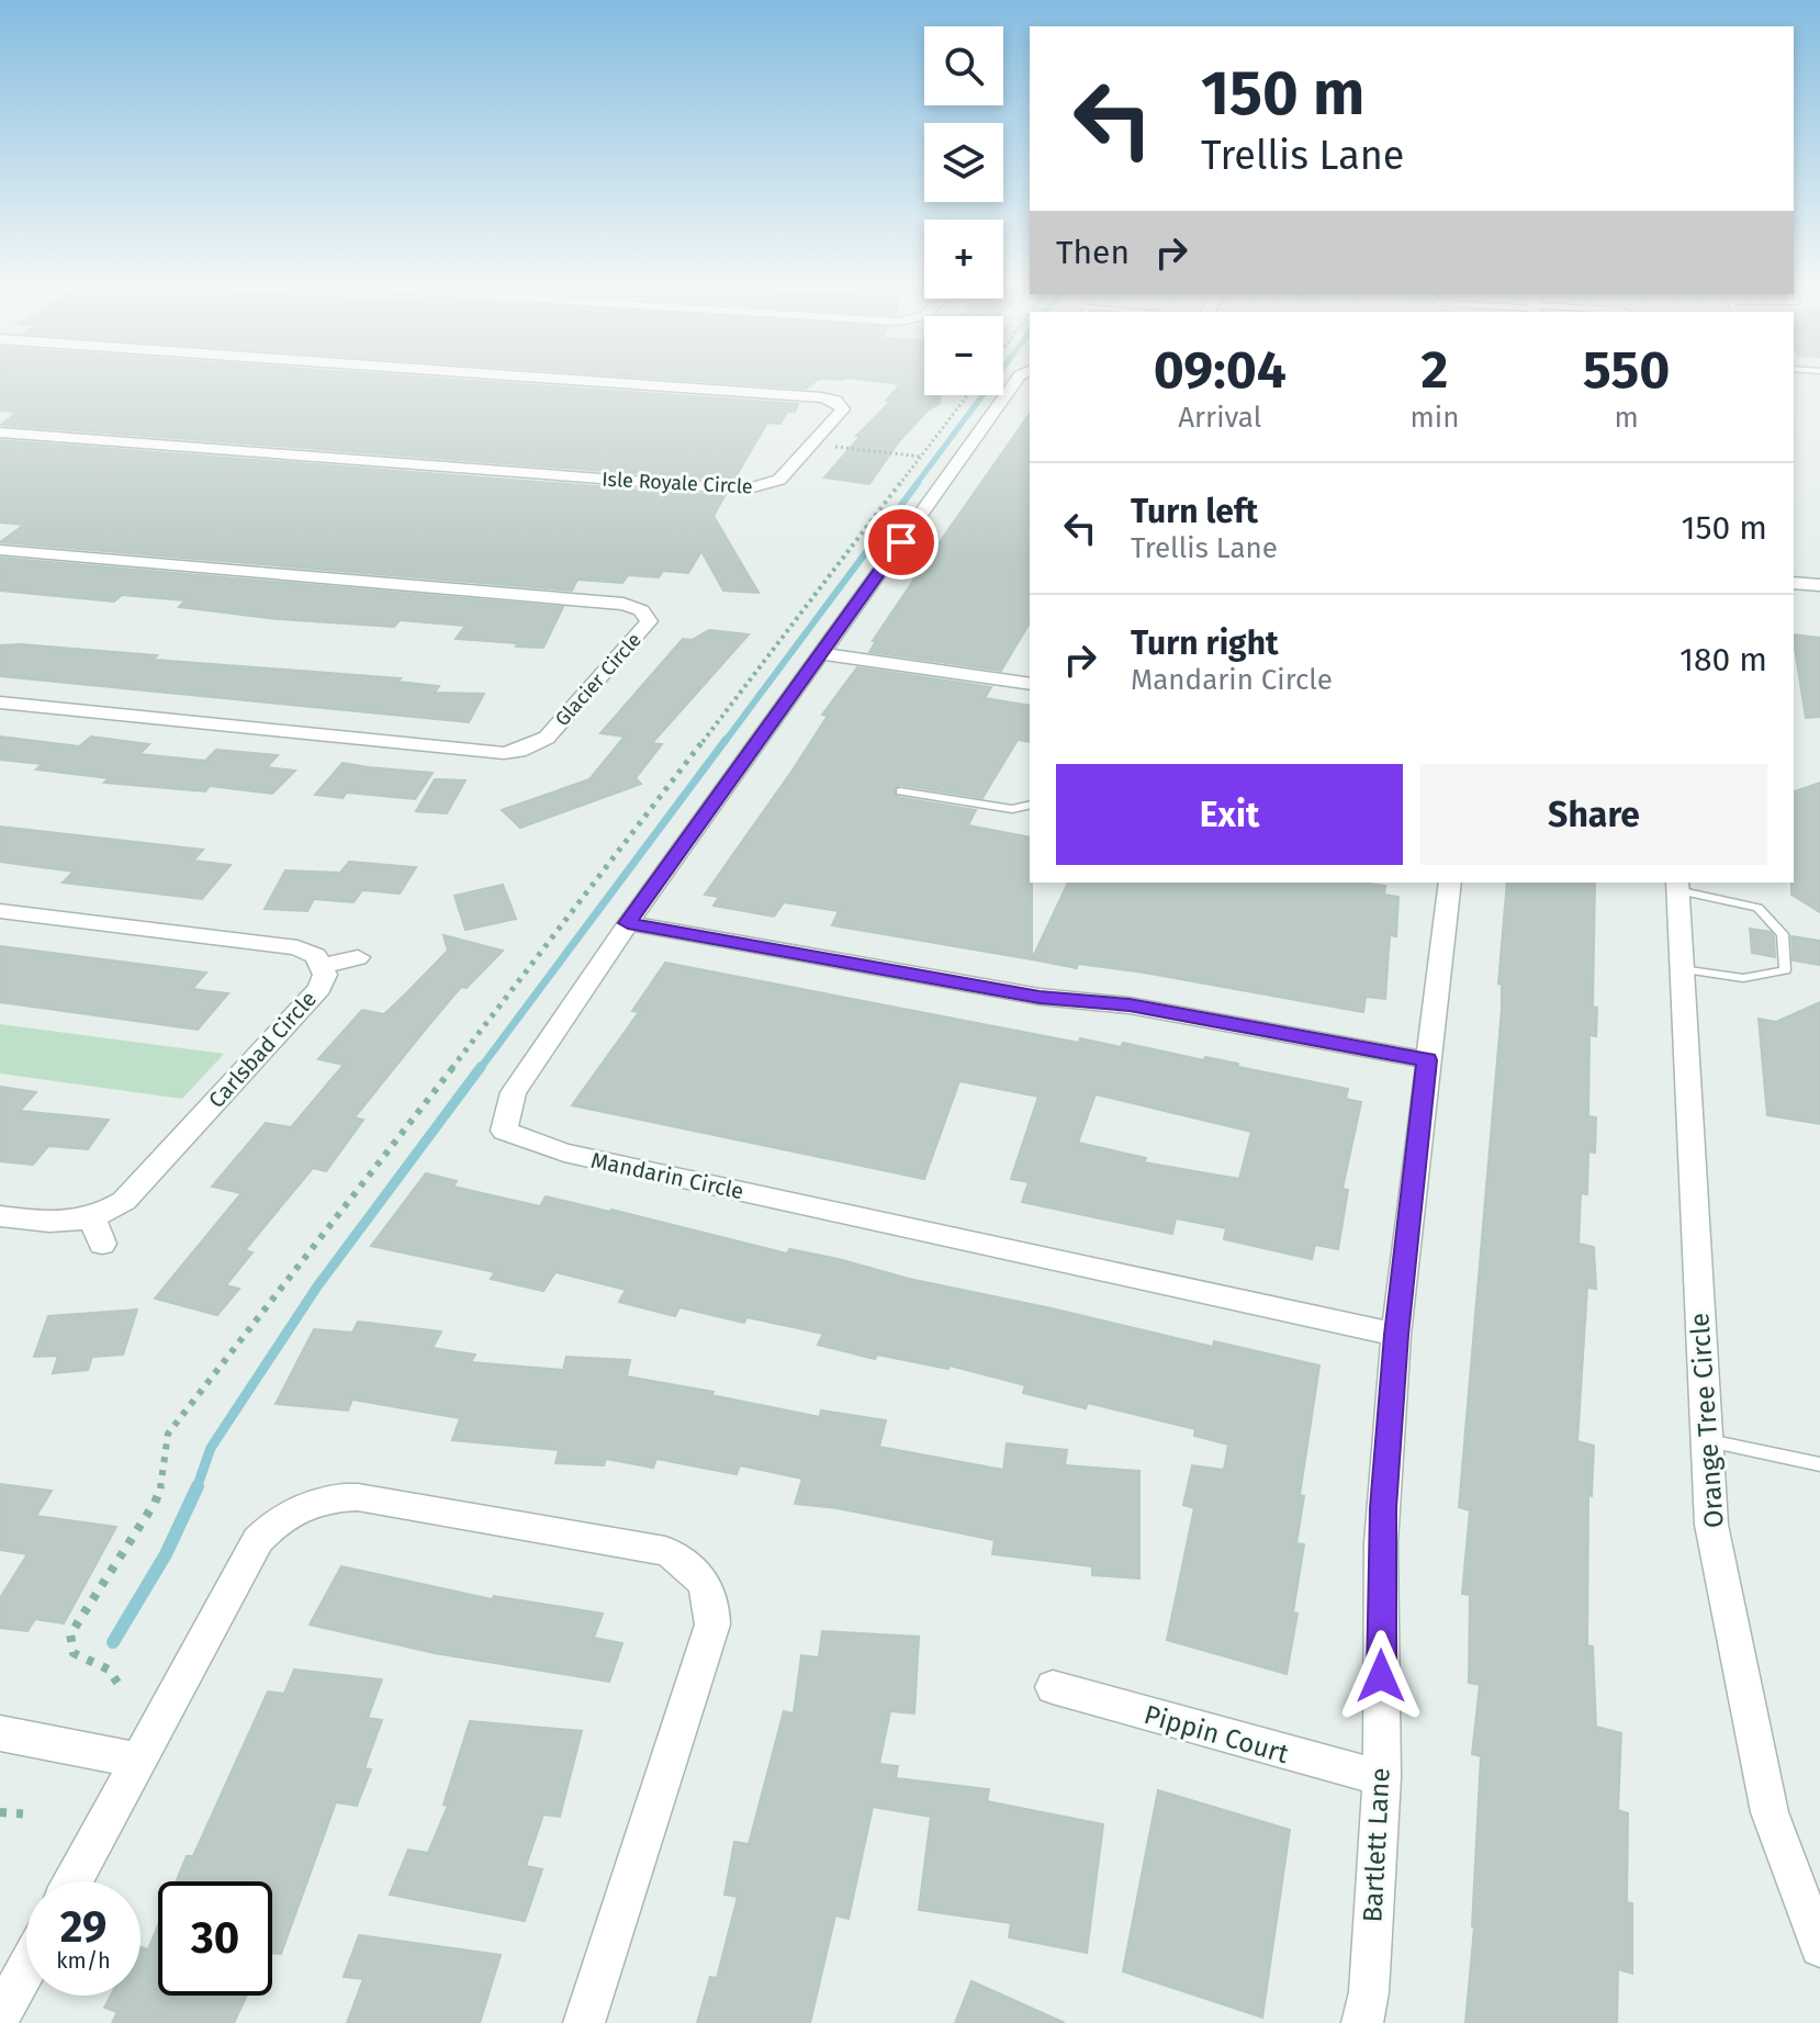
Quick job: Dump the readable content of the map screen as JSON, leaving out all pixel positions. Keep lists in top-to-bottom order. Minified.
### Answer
{"streets":{"street":["Isle Royale Circle","Glacier Circle","Carlsbad Circle","Mandarin Circle","Orange Tree Circle","Pippin Court","Bartlett Lane"]},"crossings":[["Mandarin Circle","Bartlett Lane"],["Pippin Court","Bartlett Lane"]],"page":{"map_buttons":["+","−"],"turn":["150 m","Trellis Lane"],"then":"Then","eta":["09:04","Arrival","2","min","550","m"],"list":[{"name":"Turn left","note":"Trellis Lane","value":"150 m"},{"name":"Turn right","note":"Mandarin Circle","value":"180 m"}],"buttons":["Exit","Share"],"speed":"29 km/h","limit":"30"}}
